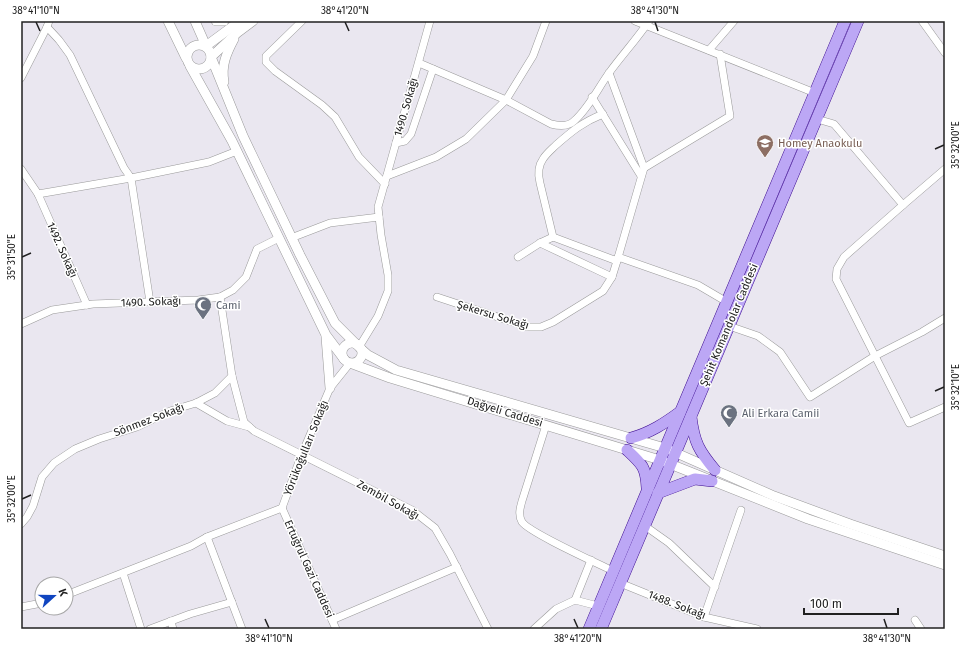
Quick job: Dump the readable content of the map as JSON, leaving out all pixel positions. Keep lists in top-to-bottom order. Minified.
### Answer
{"streets":{"main road":["Şehit Komandolar Caddesi"],"street":["1490. Sokağı","1492. Sokağı","Şekersu Sokağı","Dağyeli Caddesi","Sönmez Sokağı","Yörükoğulları Sokağı","Zembil Sokağı","Ertuğrul Gazi Caddesi","1488. Sokağı"]},"crossings":[["1490. Sokağı","1492. Sokağı"],["1490. Sokağı","Dağyeli Caddesi"],["1490. Sokağı","Yörükoğulları Sokağı"],["Şehit Komandolar Caddesi","Dağyeli Caddesi"],["Şehit Komandolar Caddesi","1488. Sokağı"],["Dağyeli Caddesi","Yörükoğulları Sokağı"],["Sönmez Sokağı","Zembil Sokağı"],["Yörükoğulları Sokağı","Zembil Sokağı"],["Yörükoğulları Sokağı","Ertuğrul Gazi Caddesi"]],"places":{"school or university":["Homey Anaokulu"],"mosque":["Cami","Ali Erkara Camii"]},"scale_bar":"100 m","north":"right","coordinates":["38°41'10\"N","38°41'20\"N","38°41'30\"N","35°32'00\"E","35°31'50\"E","35°32'10\"E"]}
